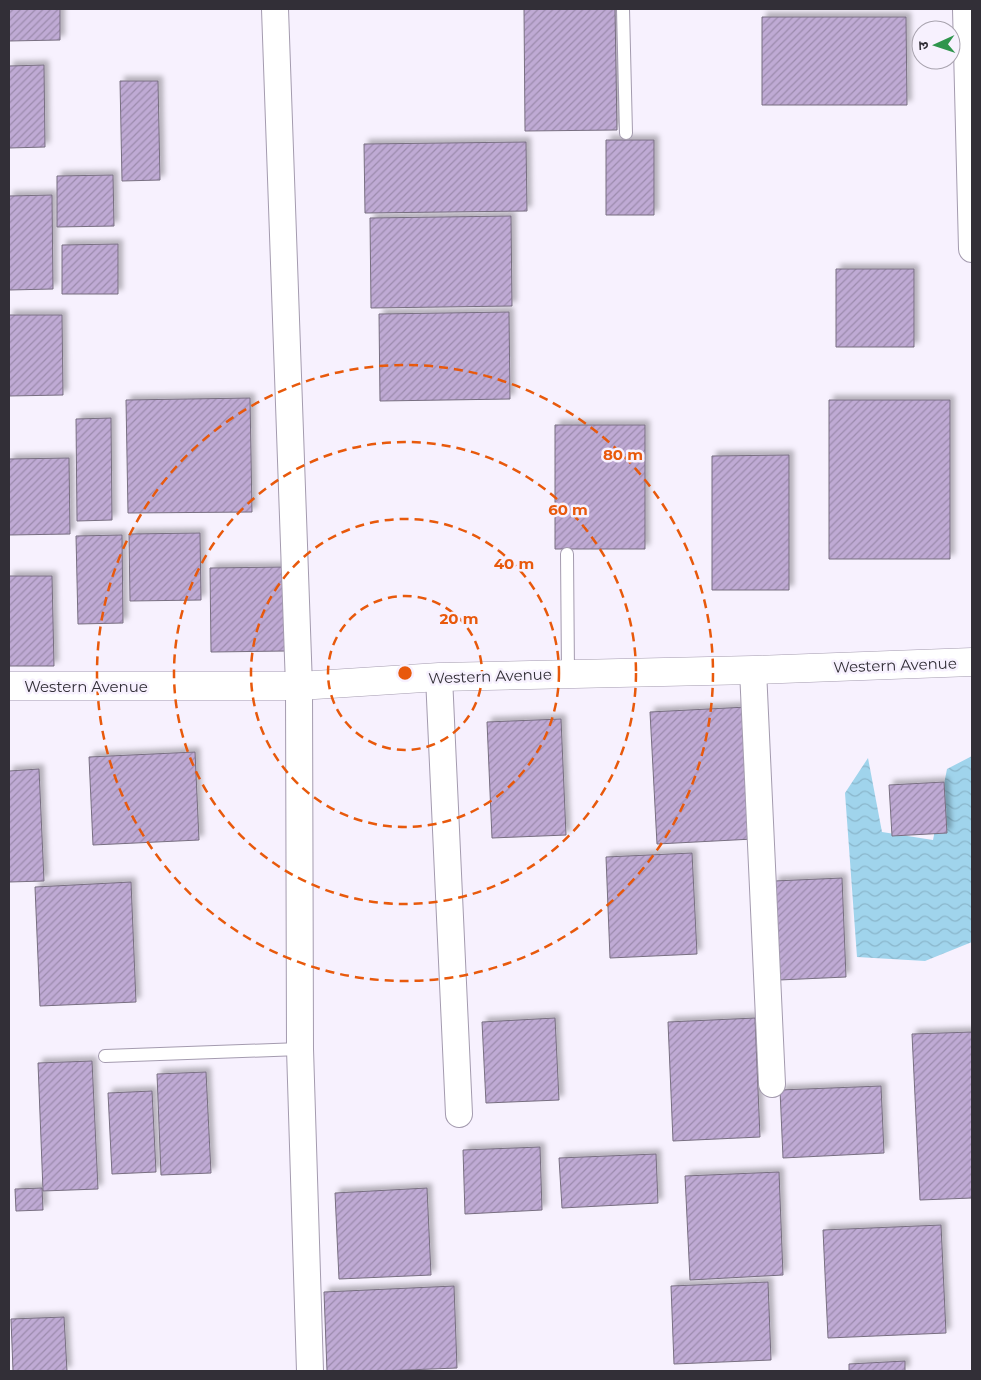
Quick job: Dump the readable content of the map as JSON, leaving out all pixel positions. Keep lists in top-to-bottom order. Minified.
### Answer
{"streets":{"street":["Western Avenue"]},"north":"left","rings":["80 m","60 m","40 m","20 m"]}
